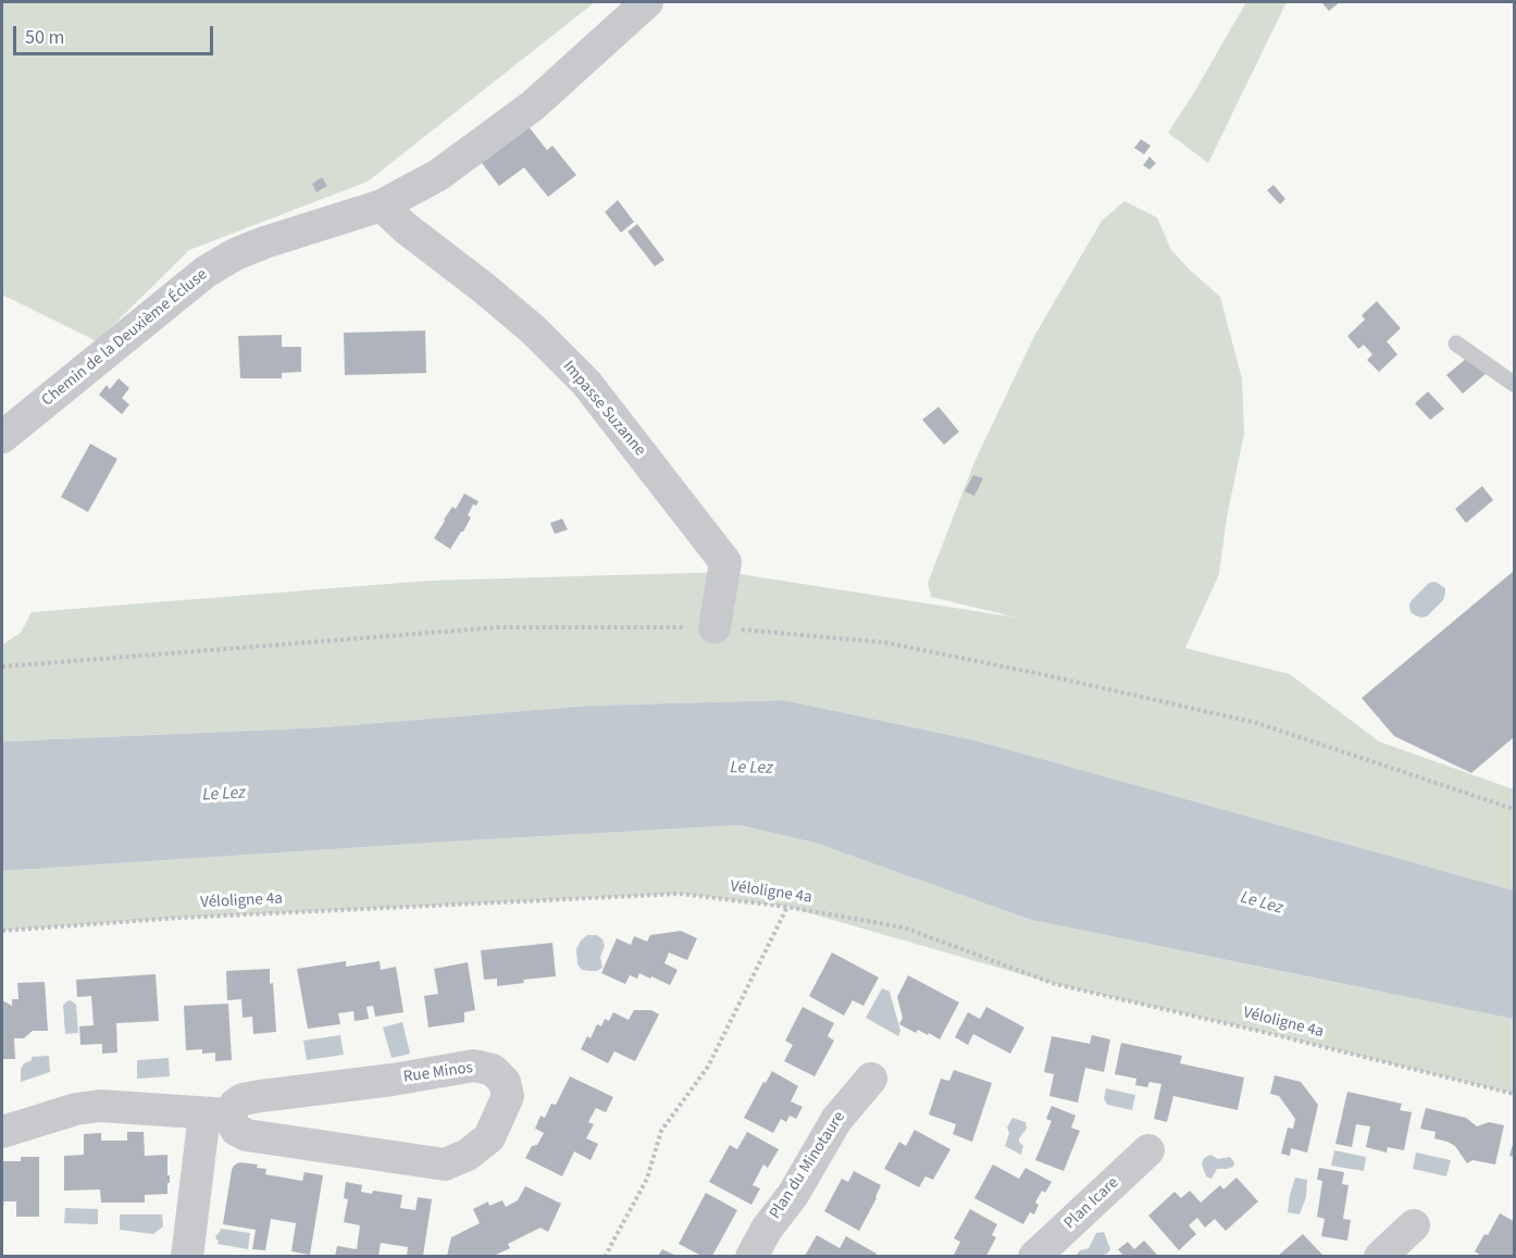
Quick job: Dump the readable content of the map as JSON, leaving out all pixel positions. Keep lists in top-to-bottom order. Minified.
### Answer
{"streets":{"street":["Chemin de la Deuxième Écluse","Impasse Suzanne","Rue Minos","Plan du Minotaure","Plan Icare"],"path":["Véloligne 4a"]},"crossings":[["Chemin de la Deuxième Écluse","Impasse Suzanne"]],"water":["Le Lez"],"scale_bar":"50 m"}
